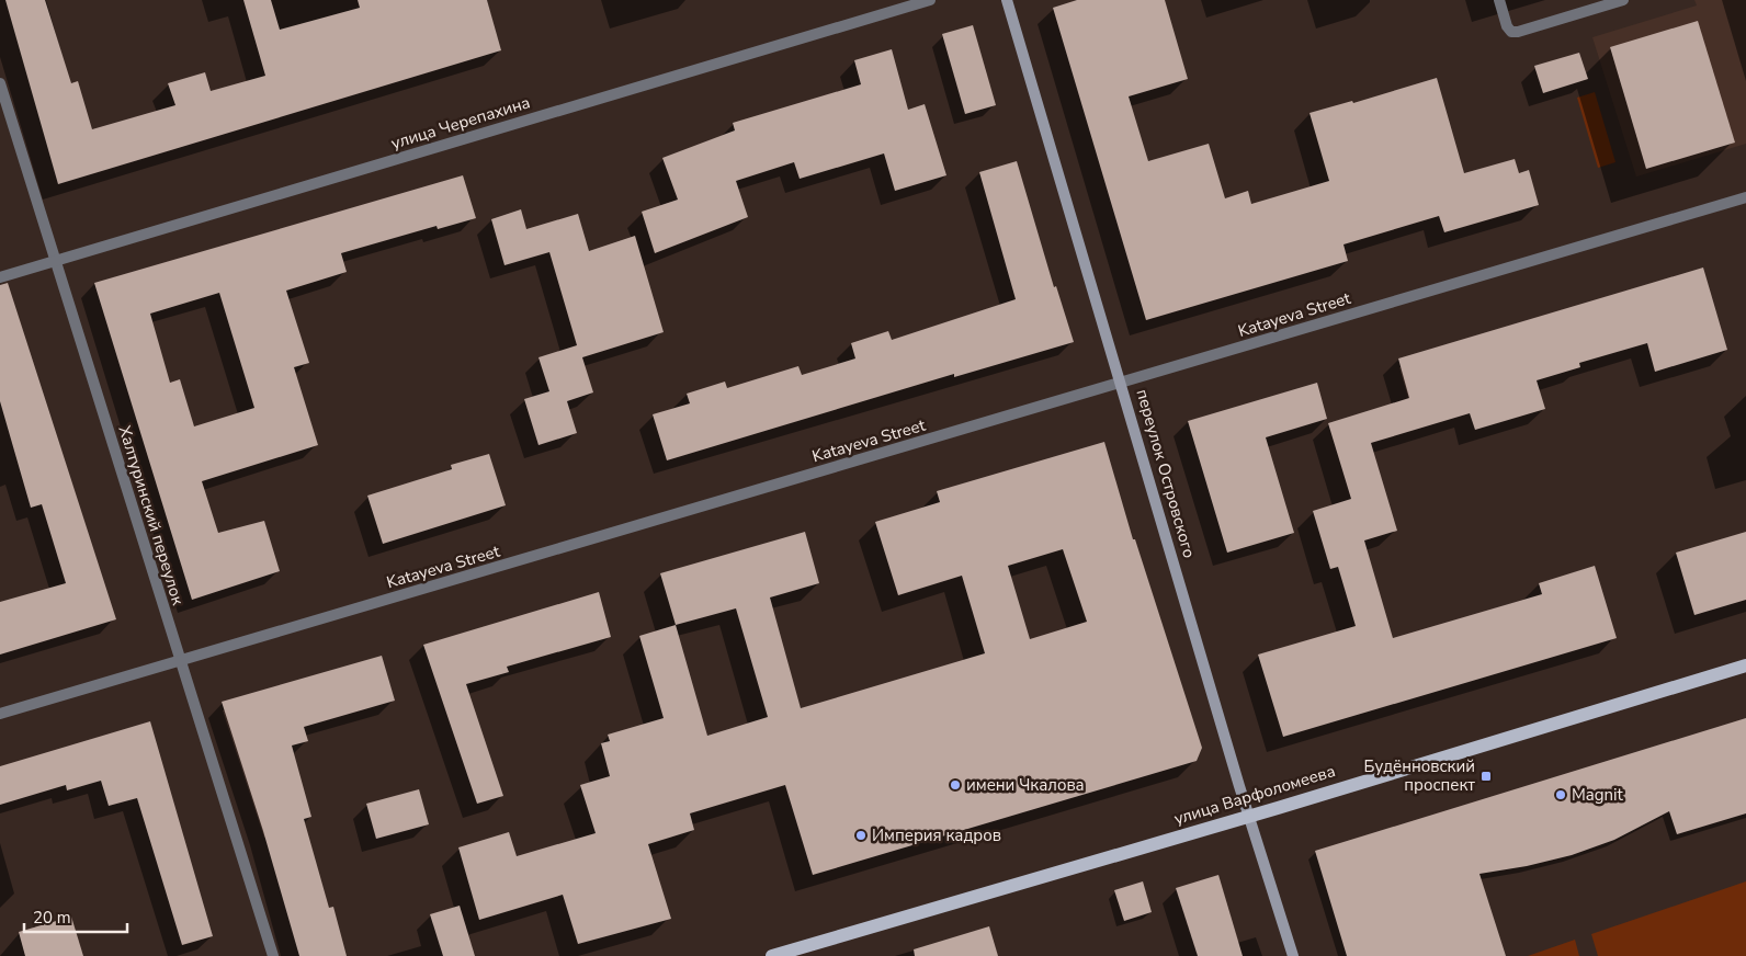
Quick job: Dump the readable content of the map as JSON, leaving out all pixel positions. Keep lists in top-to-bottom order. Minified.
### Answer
{"streets":{"main road":["улица Варфоломеева"],"street":["улица Черепахина","Katayeva Street","переулок Островского","Халтуринский переулок"]},"crossings":[["улица Черепахина","Халтуринский переулок"],["Katayeva Street","переулок Островского"],["Katayeva Street","Халтуринский переулок"],["переулок Островского","улица Варфоломеева"]],"places":{"transit":["Будённовский проспект"],"other":["имени Чкалова","Magnit","Империя кадров"]},"scale_bar":"20 m"}
